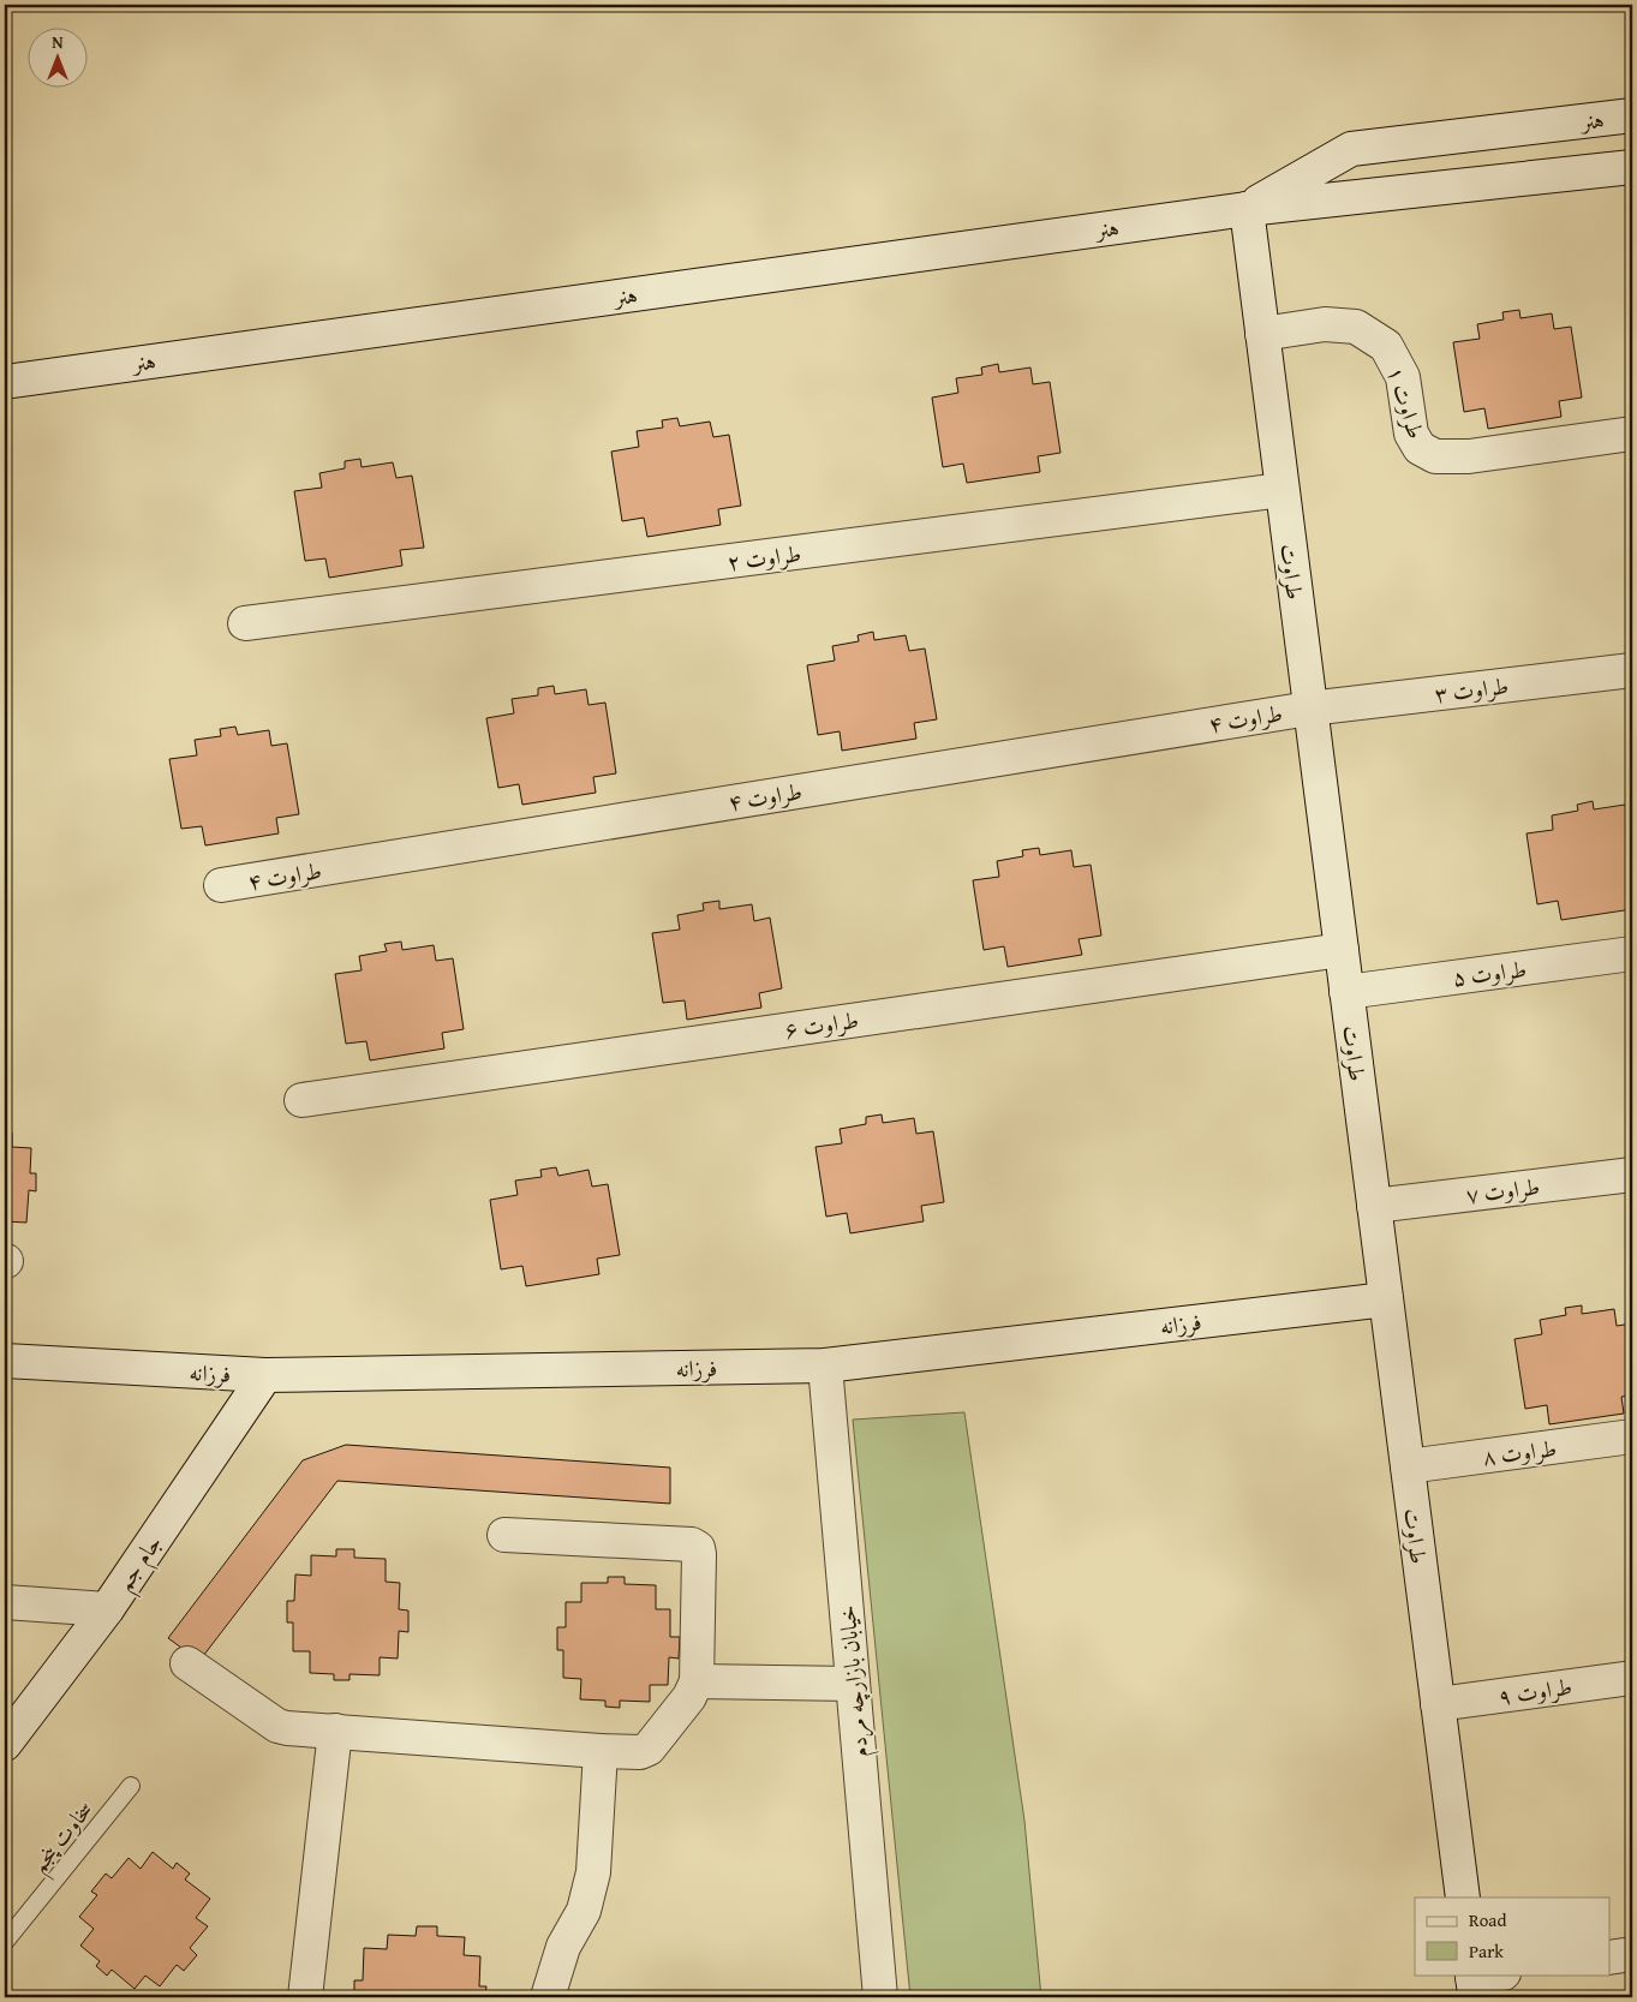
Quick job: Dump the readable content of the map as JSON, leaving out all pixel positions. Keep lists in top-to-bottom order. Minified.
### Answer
{"streets":{"street":["هنر","طراوت ۱","طراوت ۲","طراوت","طراوت ۳","طراوت ۴","طراوت ۵","طراوت ۶","طراوت ۷","فرزانه","طراوت ۸","جام جم","خیابان بازارچه مردم","طراوت ۹"],"lane":["سخاوت پنجم"]},"crossings":[["هنر","طراوت"],["طراوت ۱","طراوت"],["طراوت ۲","طراوت"],["طراوت","طراوت ۳"],["طراوت","طراوت ۴"],["طراوت","طراوت ۵"],["طراوت","طراوت ۶"],["طراوت","طراوت ۷"],["طراوت","فرزانه"],["طراوت","طراوت ۸"],["طراوت","طراوت ۹"],["طراوت ۳","طراوت ۴"],["فرزانه","جام جم"],["فرزانه","خیابان بازارچه مردم"]],"legend":["Road","Park"],"north":"top"}
